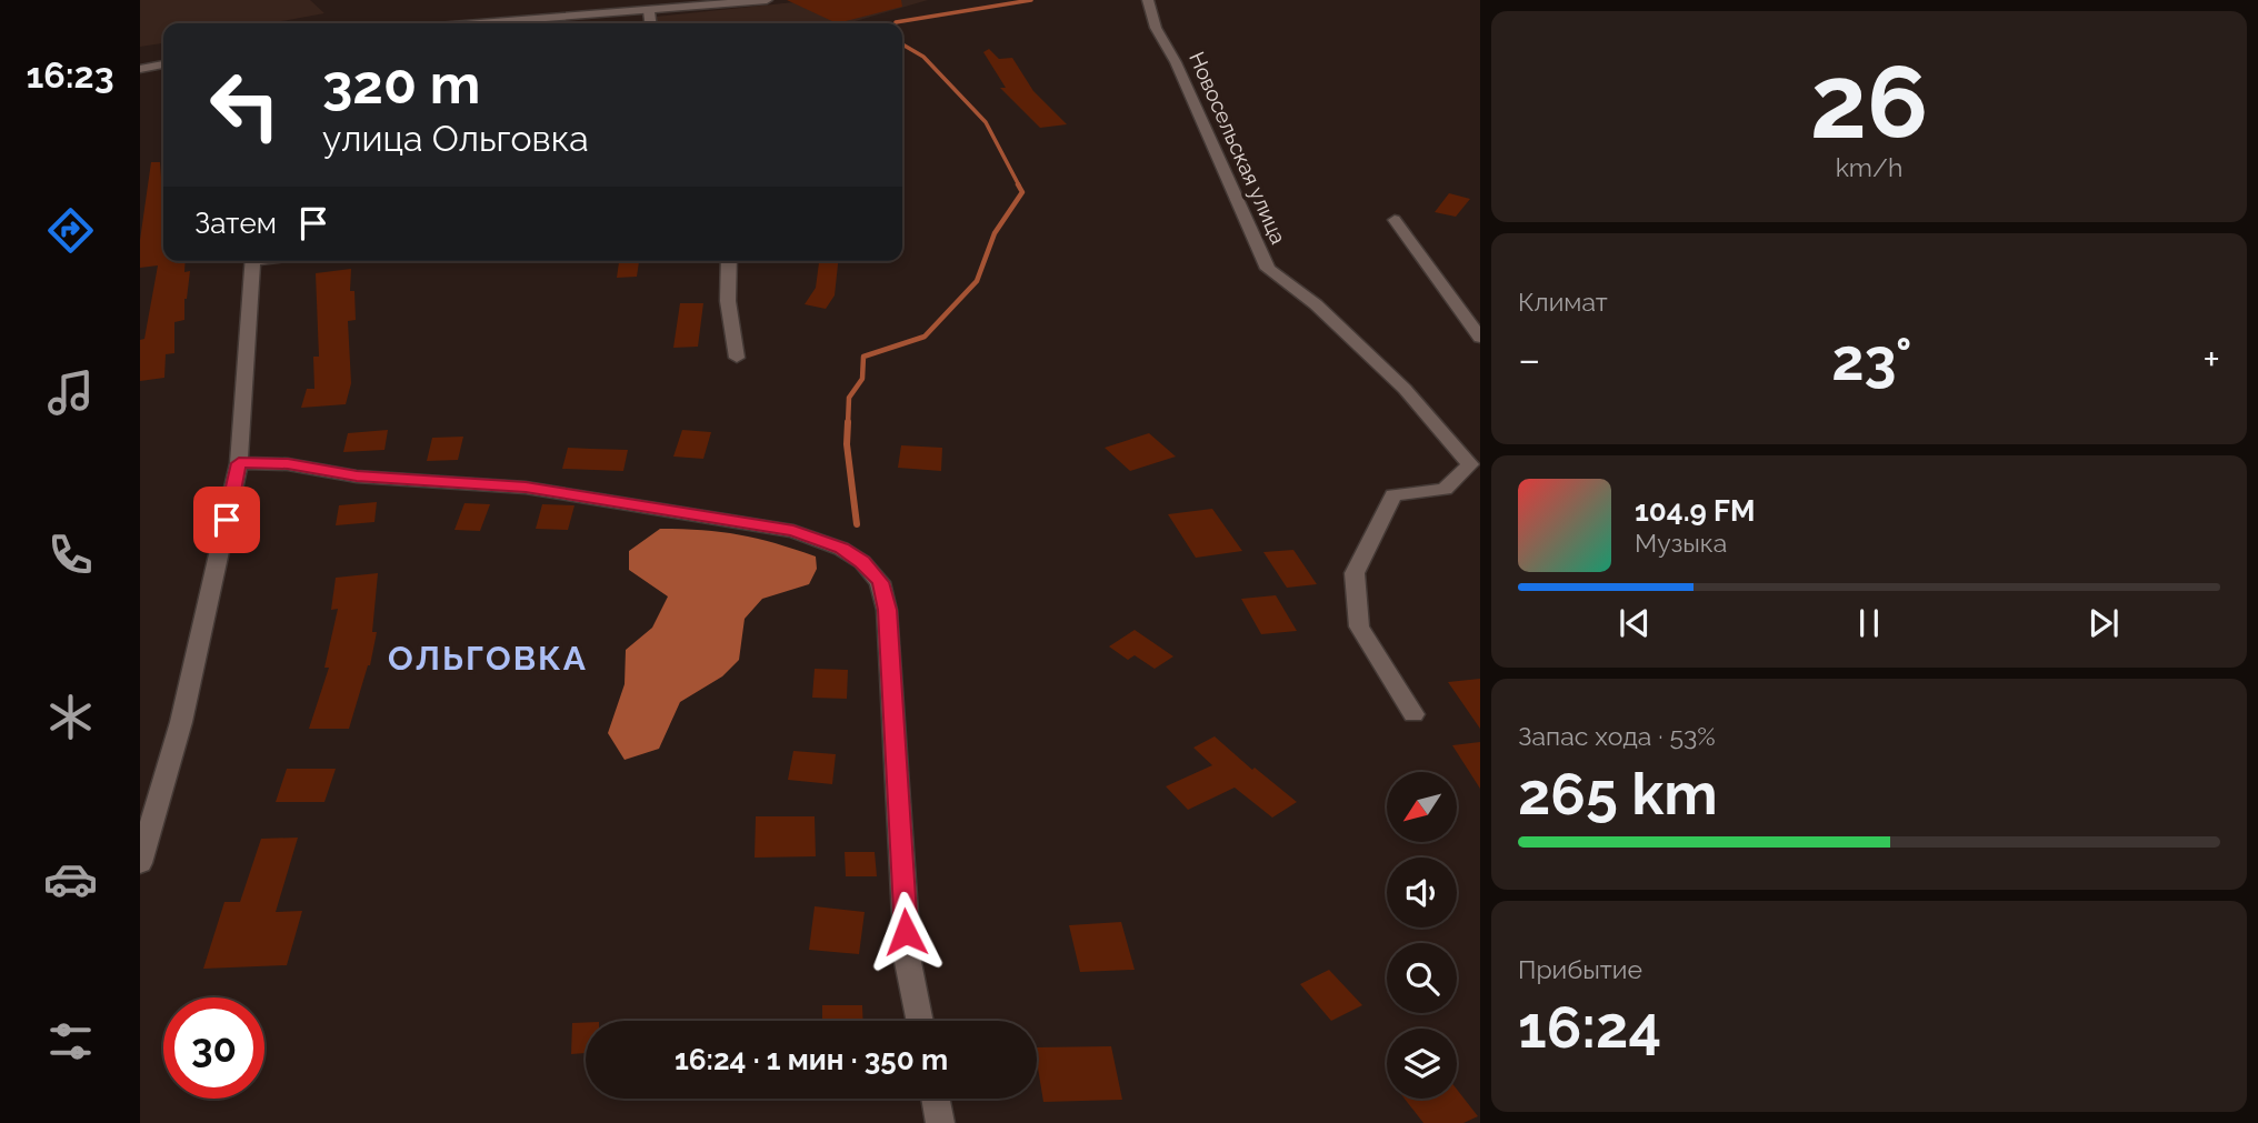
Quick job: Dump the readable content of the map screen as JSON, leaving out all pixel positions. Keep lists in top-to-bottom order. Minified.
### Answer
{"streets":{"street":["Новосельская улица"]},"districts":["ОЛЬГОВКА"],"north":"bottom left","page":{"tabs":"16:23","tile":[["26","km/h"],"Климат",["Запас хода · 53%","265 km"],["Прибытие","16:24"]],"turn":["320 m","улица Ольговка"],"then":"Затем","heat":["−","23°","+"],"song":["104.9 FM","Музыка"],"limit":"30","trip":"16:24 · 1 мин · 350 m"}}
